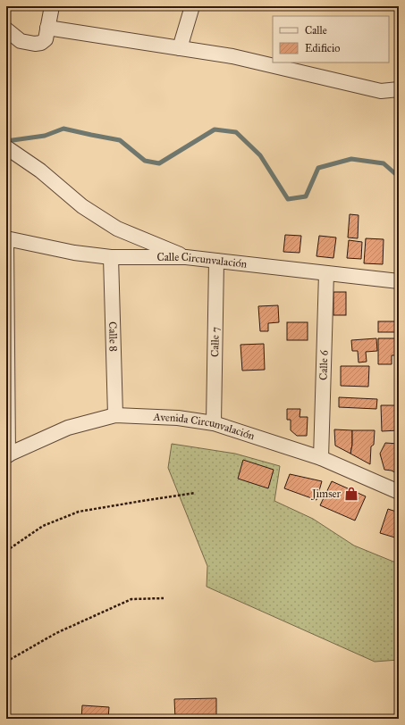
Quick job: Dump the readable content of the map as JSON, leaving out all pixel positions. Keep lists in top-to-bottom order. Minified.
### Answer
{"streets":{"street":["Calle Circunvalación","Calle 8","Calle 7","Calle 6","Avenida Circunvalación"]},"crossings":[["Calle Circunvalación","Calle 8"],["Calle Circunvalación","Calle 7"],["Calle Circunvalación","Calle 6"],["Calle 8","Avenida Circunvalación"],["Calle 7","Avenida Circunvalación"],["Calle 6","Avenida Circunvalación"]],"places":{"shop":["Jimser"]},"legend":["Calle","Edificio"]}
